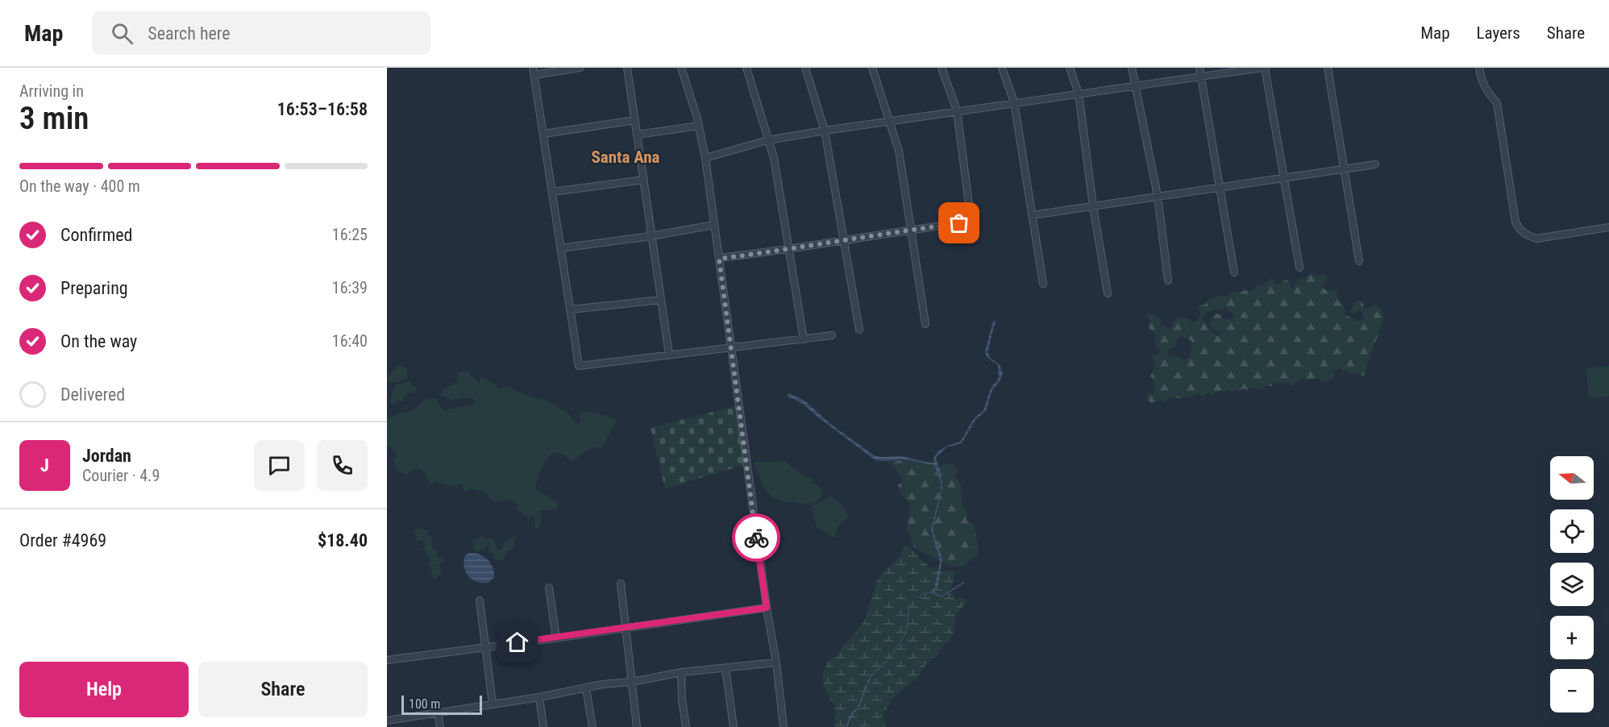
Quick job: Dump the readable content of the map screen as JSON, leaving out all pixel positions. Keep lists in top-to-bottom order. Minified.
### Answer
{"districts":["Santa Ana"],"scale_bar":"100 m","north":"left","page":{"header":"Map","search":"Search here","nav":["Map","Layers","Share"],"heading":["3 min","Arriving in","16:53–16:58"],"panel":["Jordan","Courier · 4.9","Order #4969","$18.40"],"bar":"On the way · 400 m","list":[["Confirmed","16:25"],["Preparing","16:39"],["On the way","16:40"],"Delivered"],"round":"J","map_buttons":["+","−"],"buttons":["Help","Share"],"scale":"100 m"}}
